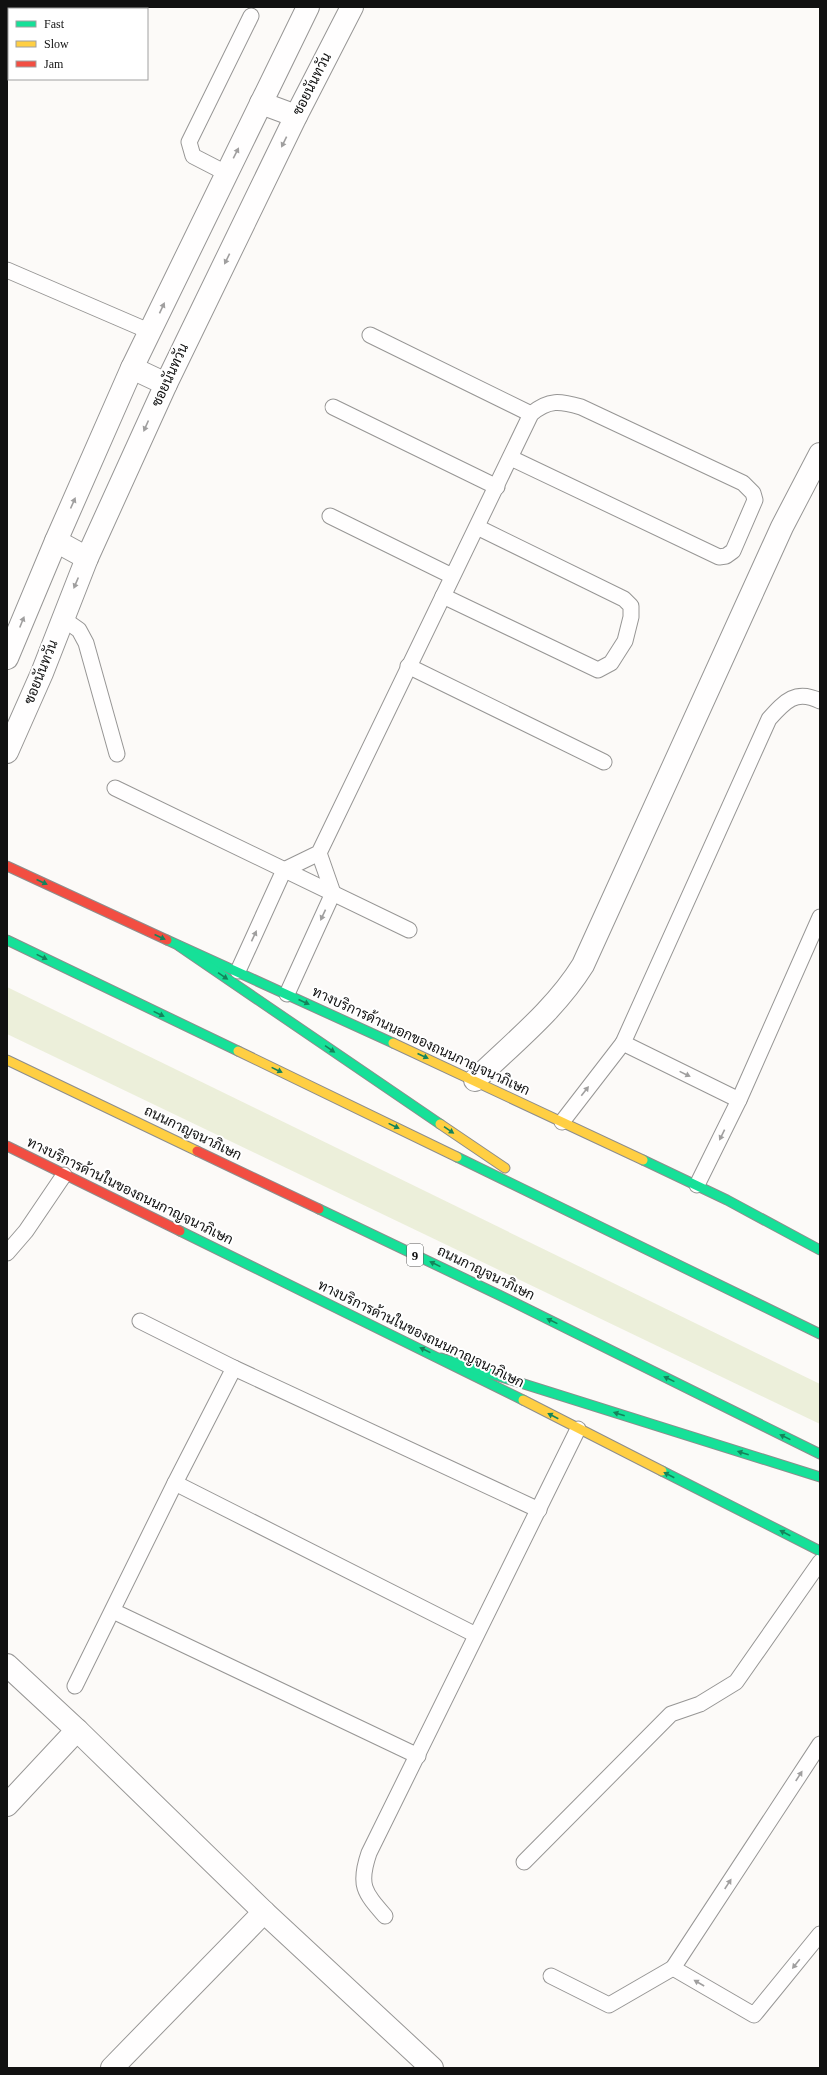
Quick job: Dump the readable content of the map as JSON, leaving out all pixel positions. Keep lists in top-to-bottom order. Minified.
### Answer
{"streets":{"main road":["ทางบริการด้านนอกของถนนกาญจนาภิเษก","ถนนกาญจนาภิเษก","ทางบริการด้านในของถนนกาญจนาภิเษก","9"],"street":["ซอยนันทวัน"]},"legend":["Fast","Slow","Jam"]}
